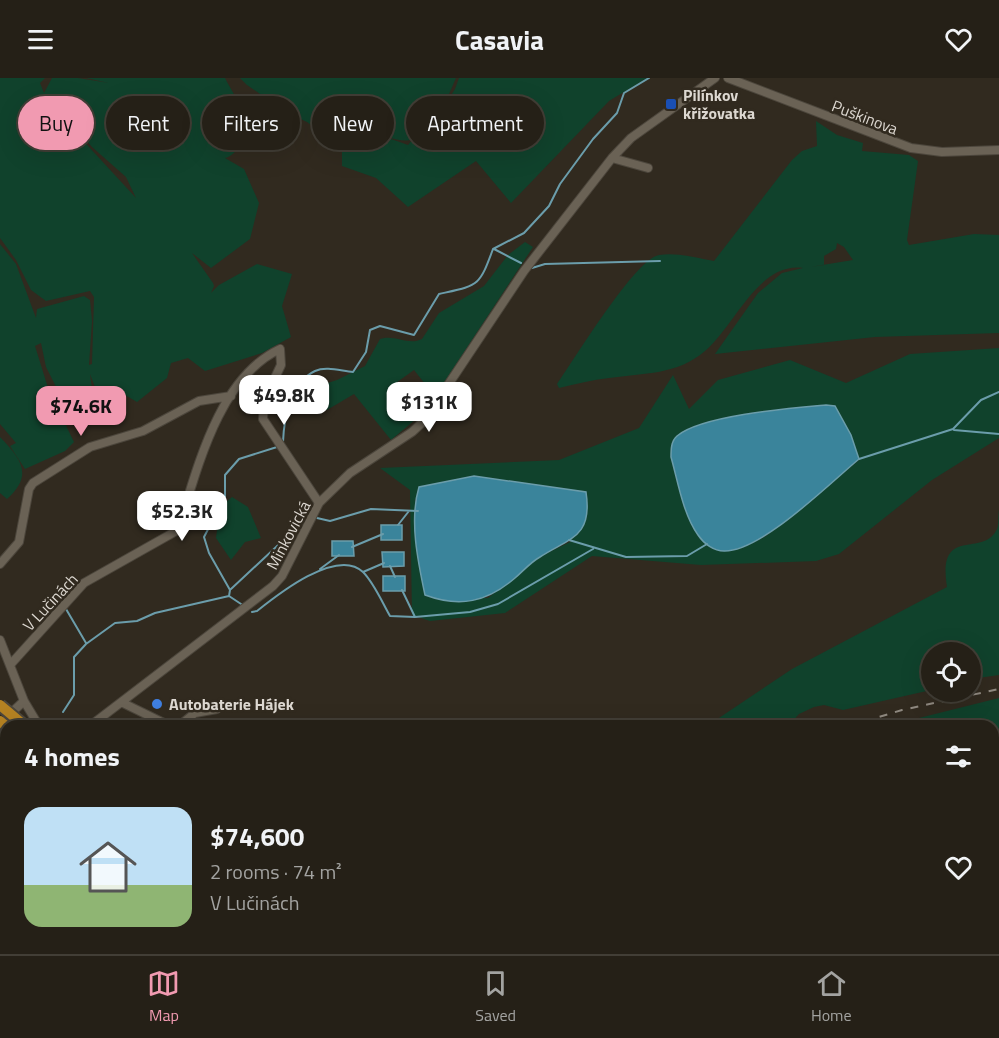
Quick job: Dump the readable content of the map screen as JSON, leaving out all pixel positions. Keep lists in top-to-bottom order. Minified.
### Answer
{"streets":{"street":["Puškinova","Minkovická","V Lučinách"]},"crossings":[["Minkovická","V Lučinách"]],"places":{"transit":["Pilínkov křižovatka"],"other":["Autobaterie Hájek"]},"page":{"header":"Casavia","chip":["Buy","Rent","Filters","New","Apartment"],"price":["$49.8K","$131K","$74.6K","$52.3K"],"heading":"4 homes","list":[{"name":"$74,600","note":"2 rooms · 74 m² · V Lučinách"}],"tabs":["Map","Saved","Home"]}}
